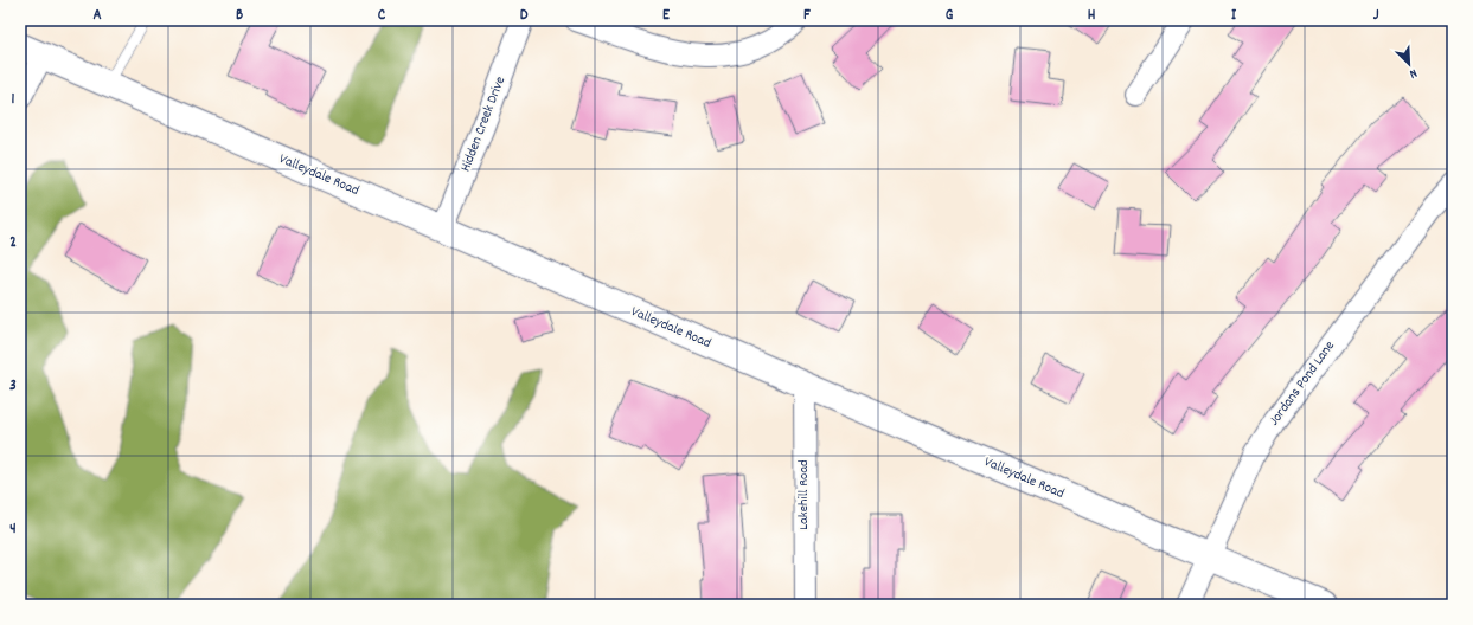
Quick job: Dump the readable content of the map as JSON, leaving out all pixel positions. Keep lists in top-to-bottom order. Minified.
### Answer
{"streets":{"street":["Hidden Creek Drive","Valleydale Road","Jordans Pond Lane","Lakehill Road"]},"crossings":[["Hidden Creek Drive","Valleydale Road"],["Valleydale Road","Jordans Pond Lane"],["Valleydale Road","Lakehill Road"]],"north":"bottom right","grid":{"columns":["A","B","C","D","E","F","G","H","I","J"],"rows":["1","2","3","4"]}}
